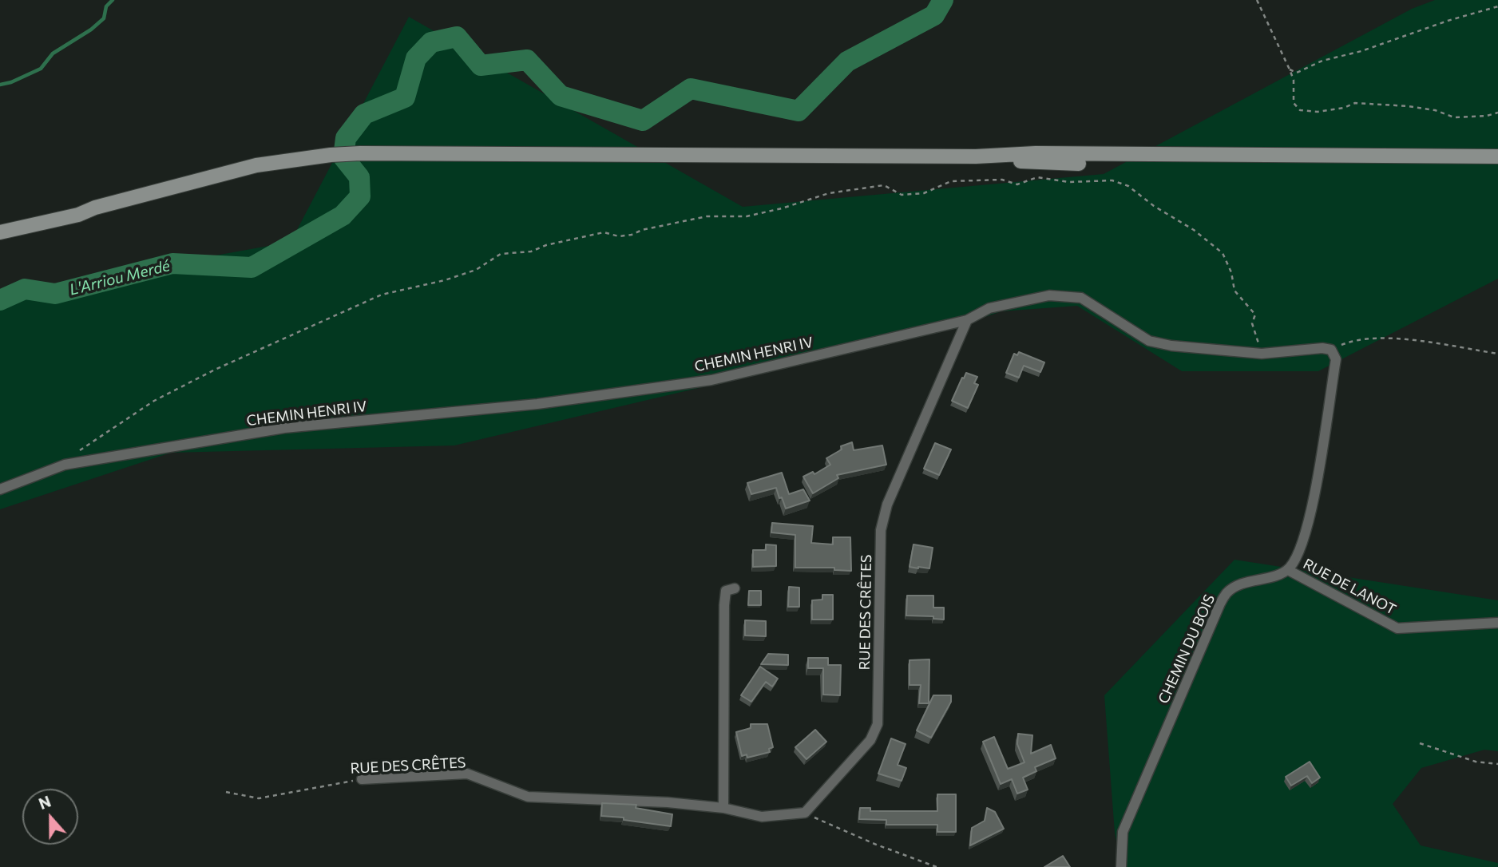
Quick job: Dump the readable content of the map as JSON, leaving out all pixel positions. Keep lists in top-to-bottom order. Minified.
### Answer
{"streets":{"street":["CHEMIN HENRI IV","RUE DE LANOT","RUE DES CRÊTES","CHEMIN DU BOIS"]},"crossings":[["CHEMIN HENRI IV","RUE DES CRÊTES"],["RUE DE LANOT","CHEMIN DU BOIS"]],"water":["L'Arriou Merdé"],"north":"top"}
